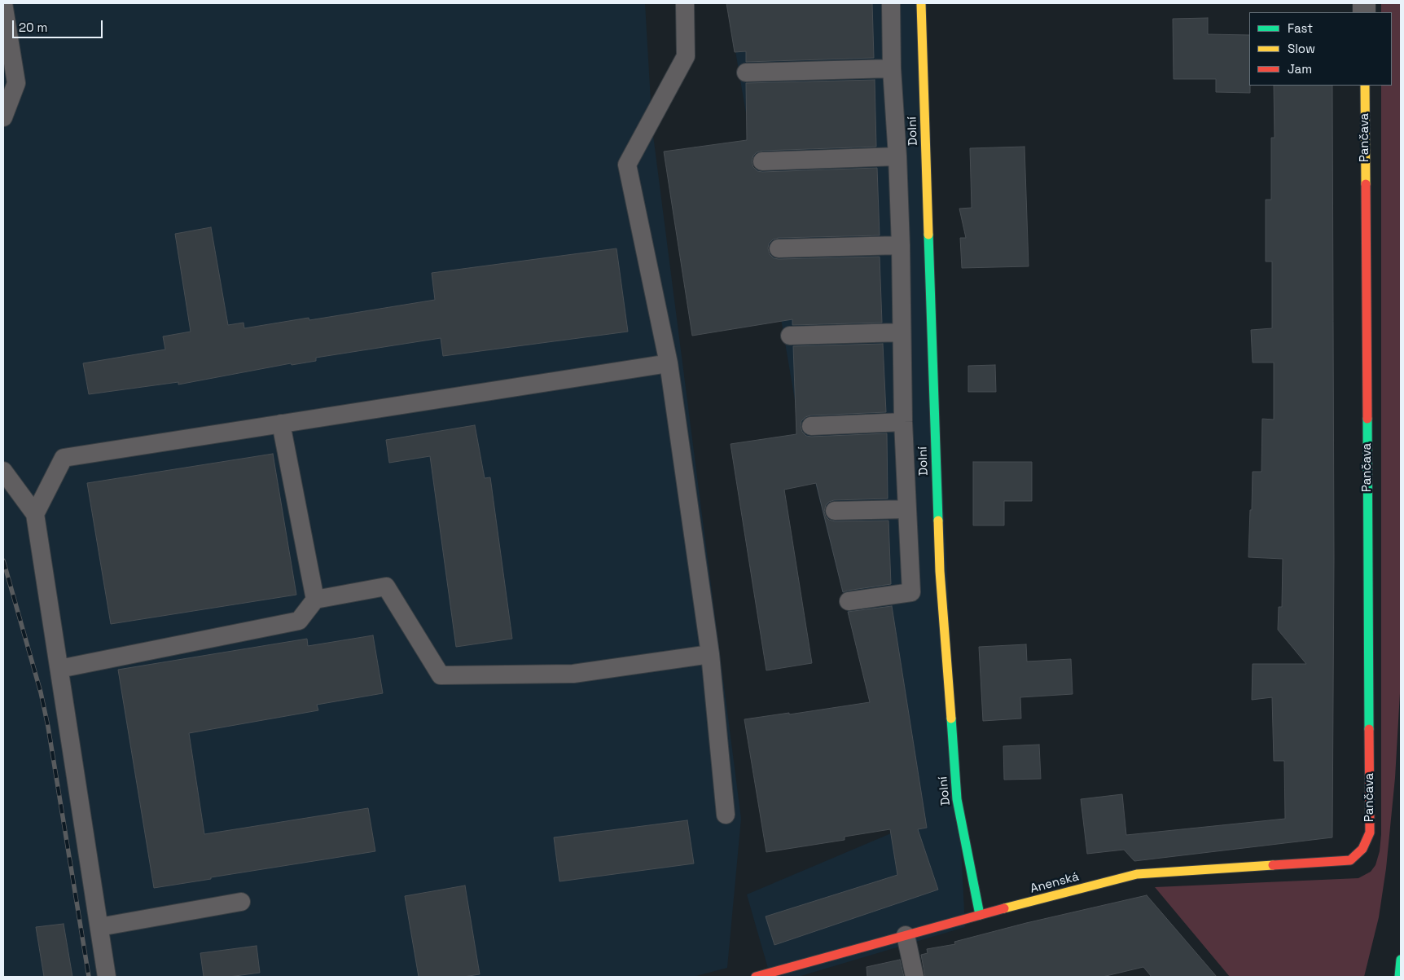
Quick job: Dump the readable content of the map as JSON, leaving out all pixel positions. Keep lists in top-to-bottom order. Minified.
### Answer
{"streets":{"street":["Dolní","Pančava","Anenská"]},"crossings":[["Dolní","Anenská"],["Pančava","Anenská"]],"legend":["Fast","Slow","Jam"],"scale_bar":"20 m"}
